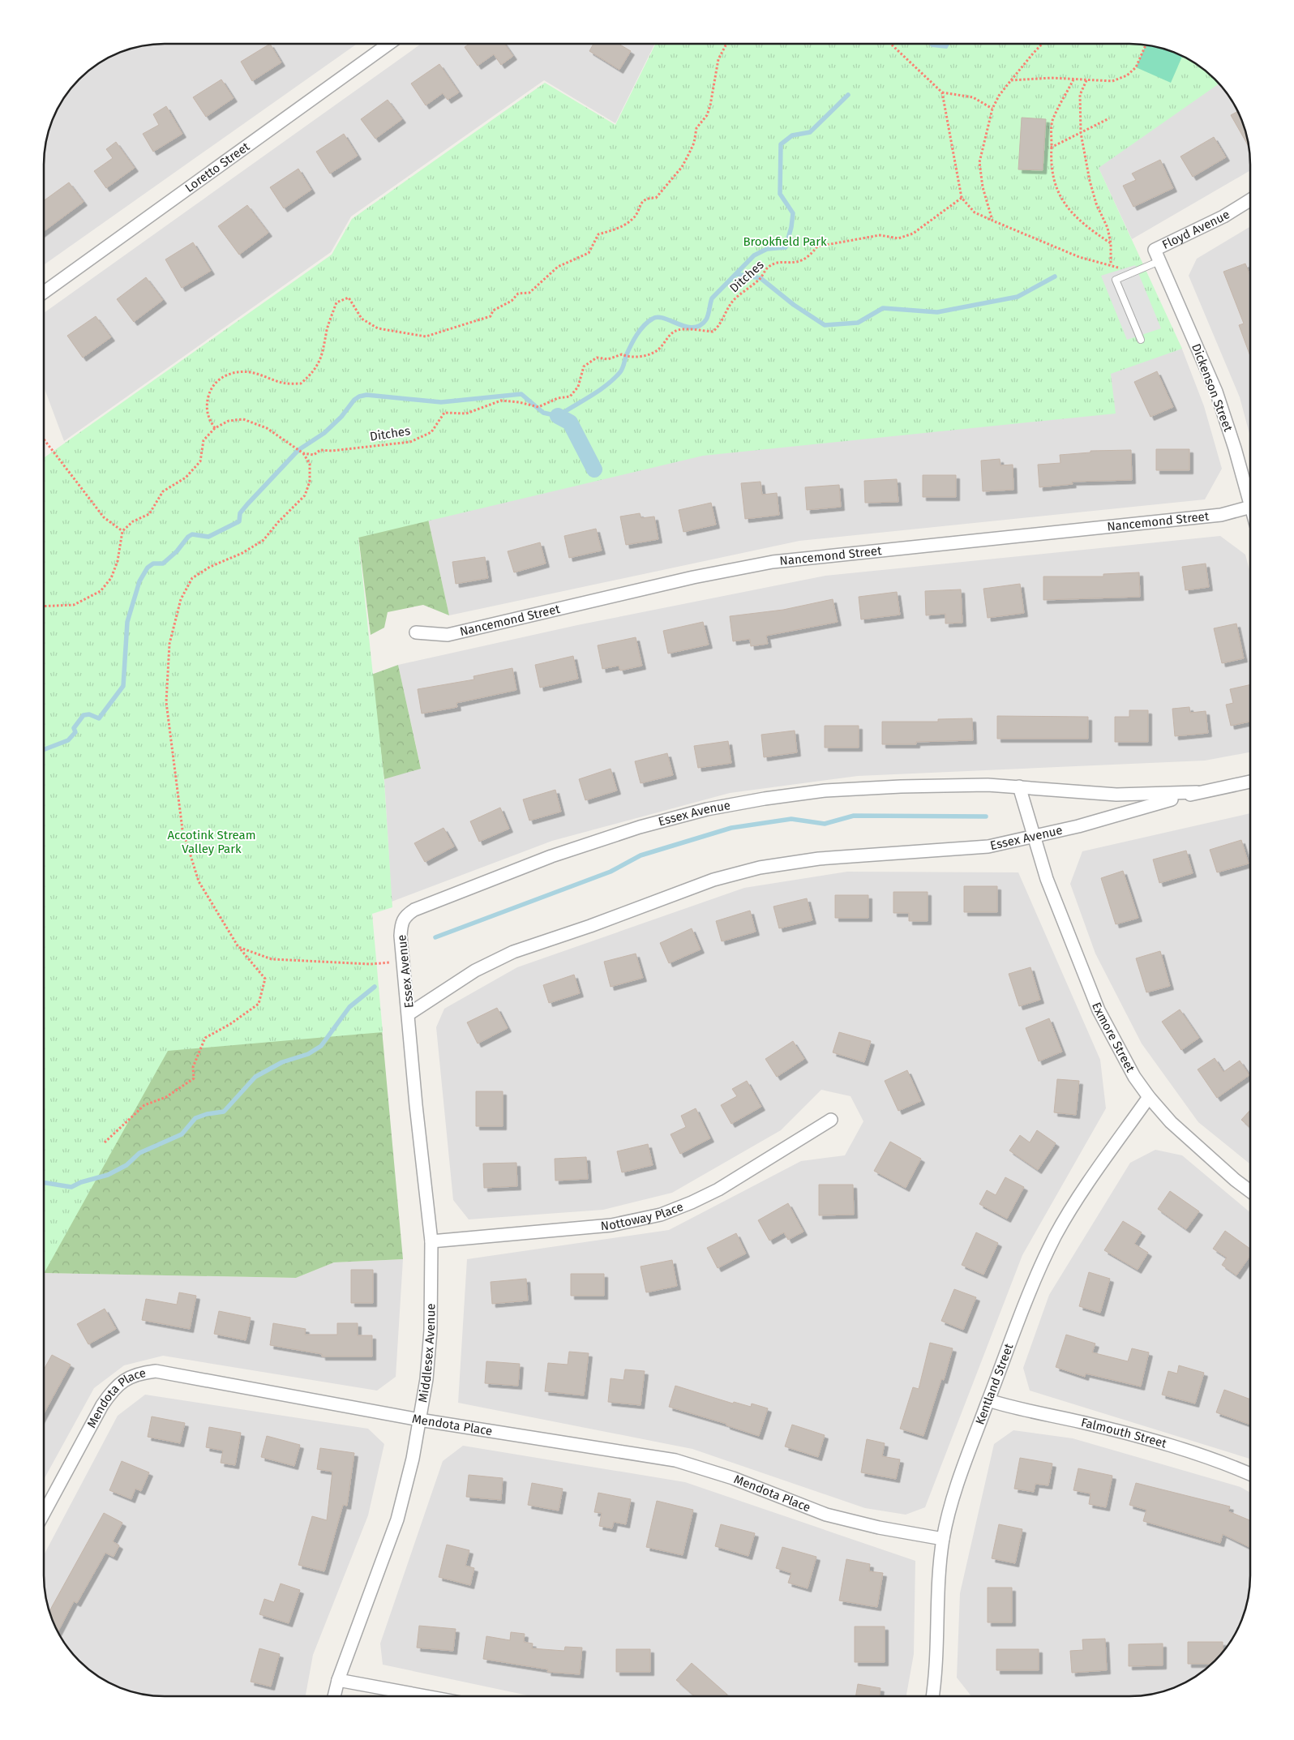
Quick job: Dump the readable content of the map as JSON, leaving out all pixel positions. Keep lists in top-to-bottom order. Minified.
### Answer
{"streets":{"street":["Loretto Street","Floyd Avenue","Dickenson Street","Nancemond Street","Essex Avenue","Exmore Street","Nottoway Place","Middlesex Avenue","Kentland Street","Mendota Place","Falmouth Street"],"path":["Ditches"]},"crossings":[["Floyd Avenue","Dickenson Street"],["Essex Avenue","Exmore Street"],["Essex Avenue","Middlesex Avenue"],["Exmore Street","Kentland Street"],["Nottoway Place","Middlesex Avenue"],["Middlesex Avenue","Mendota Place"],["Kentland Street","Mendota Place"],["Kentland Street","Falmouth Street"]],"parks":["Brookfield Park","Accotink Stream Valley Park"]}
